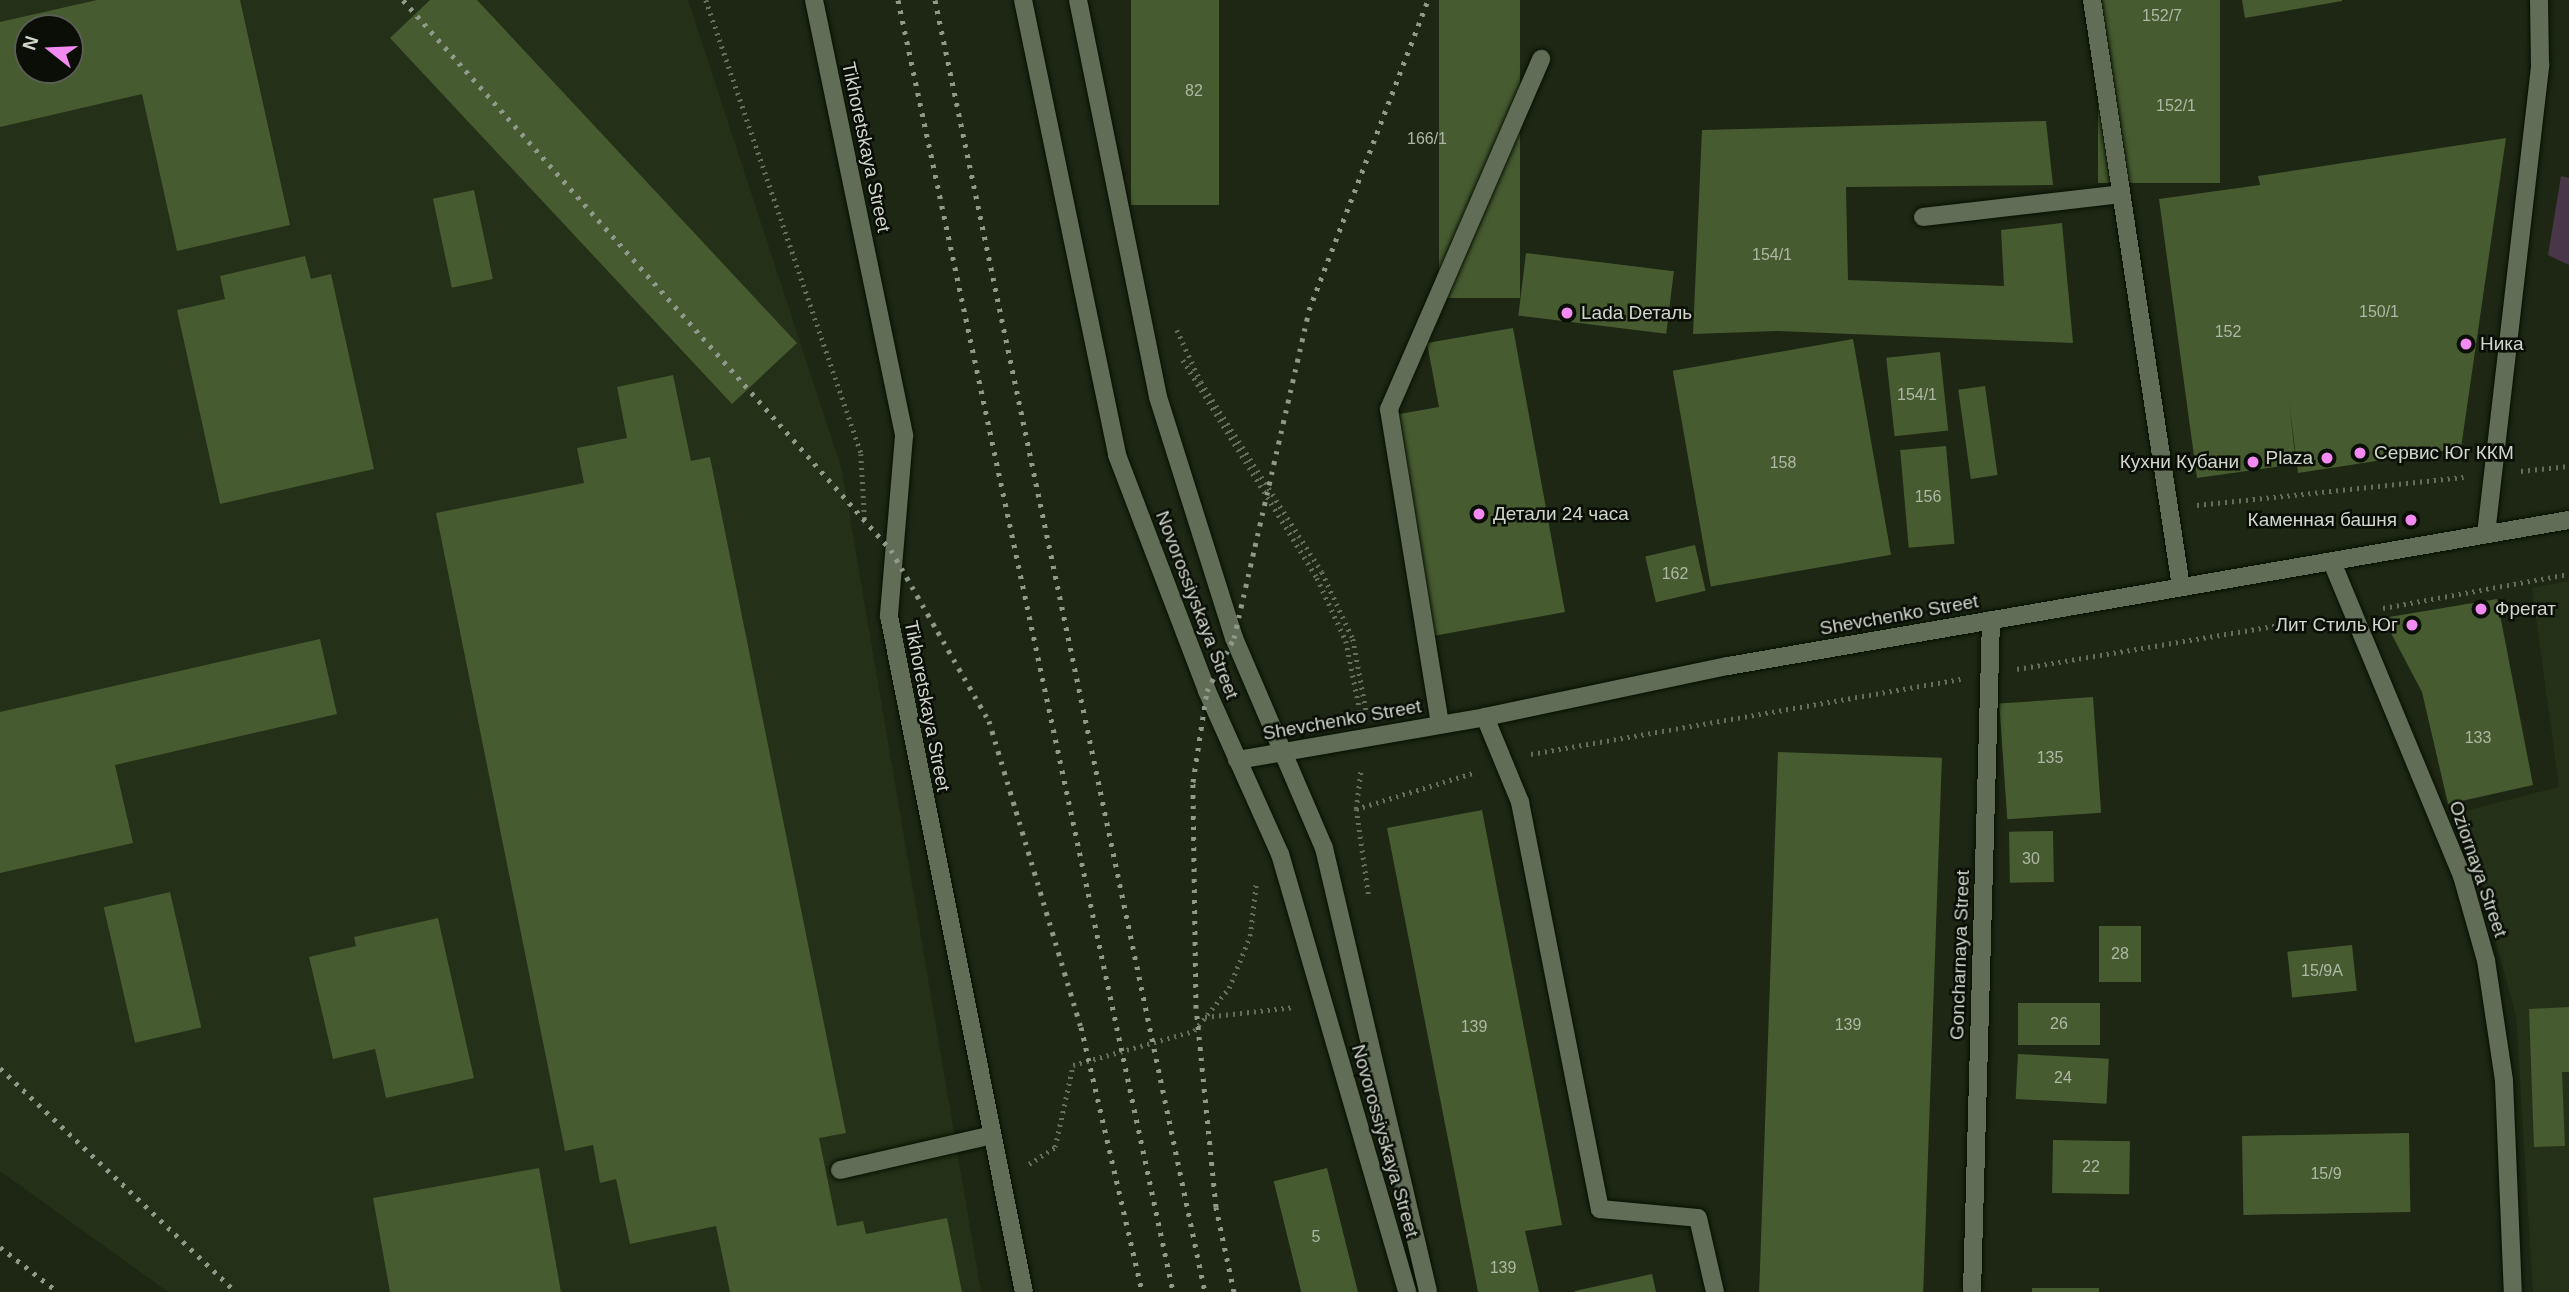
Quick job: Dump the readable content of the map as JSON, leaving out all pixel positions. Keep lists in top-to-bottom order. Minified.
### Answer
{"streets":{"main road":["Tikhoretskaya Street","Novorossiyskaya Street","Shevchenko Street","Oziornaya Street","Goncharnaya Street"]},"crossings":[["Novorossiyskaya Street","Shevchenko Street"],["Shevchenko Street","Oziornaya Street"],["Shevchenko Street","Goncharnaya Street"]],"places":["Lada Dеталь","Ника","Сервис Юг ККМ","Plaza","Кухни Кубани","Детали 24 часа","Каменная башня","Фрегат","Лит Стиль Юг"],"house_numbers":["152/7","82","152/1","166/1","154/1","150/1","152","154/1","158","156","162","133","135","30","28","15/9А","26","139","139","24","22","15/9","5","139"],"north":"left"}
